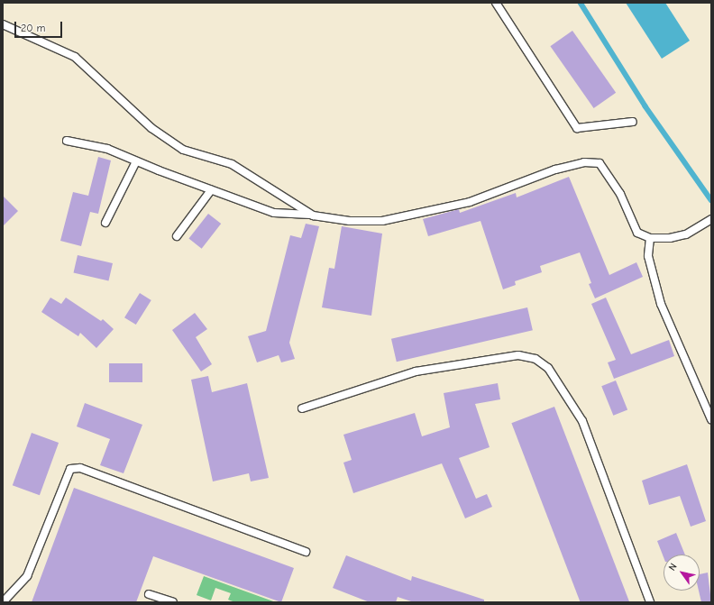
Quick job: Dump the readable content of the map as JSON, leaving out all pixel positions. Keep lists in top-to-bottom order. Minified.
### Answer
{"scale_bar":"20 m","north":"top left"}
